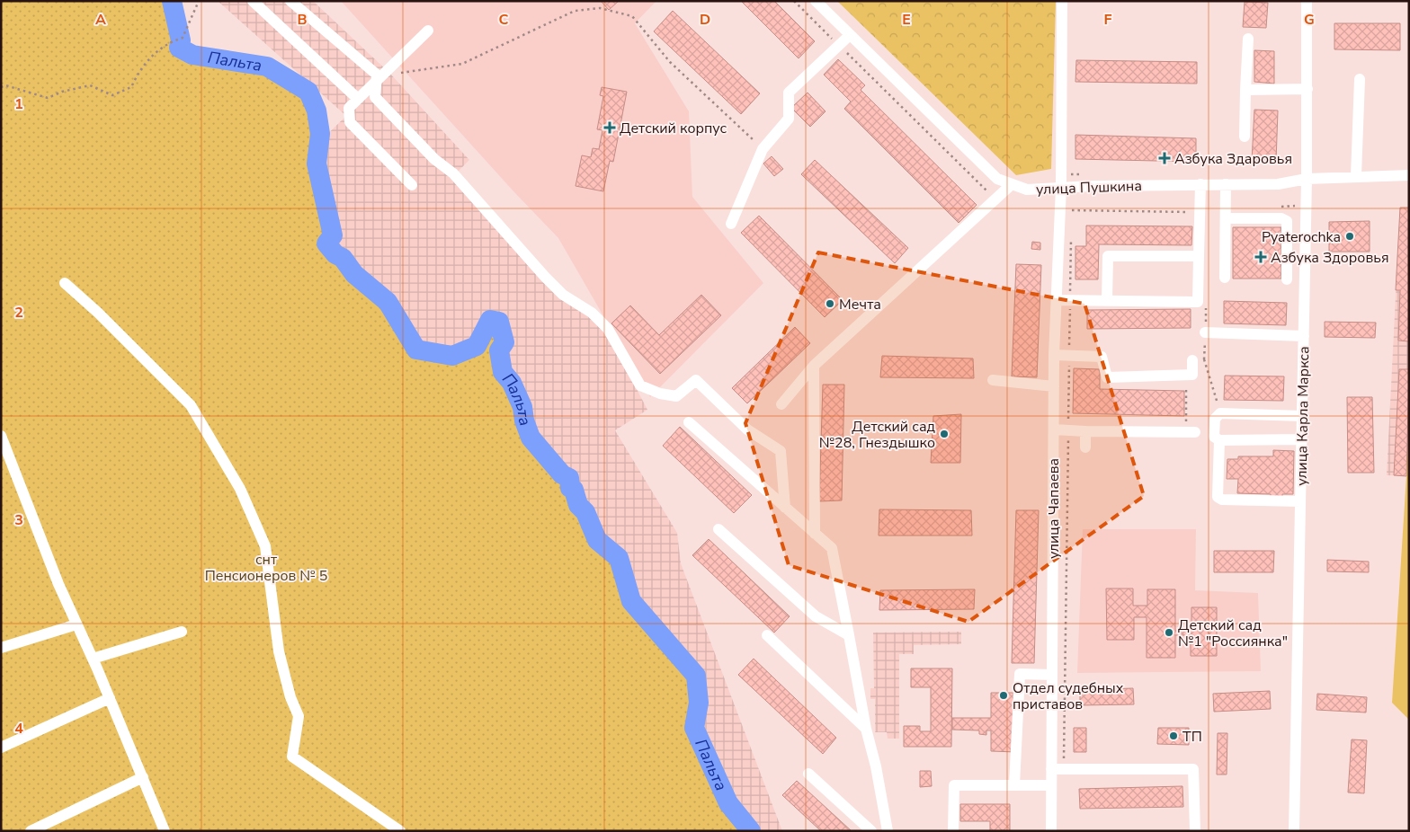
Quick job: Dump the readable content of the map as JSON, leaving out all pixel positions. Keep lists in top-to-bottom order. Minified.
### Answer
{"streets":{"street":["улица Пушкина","улица Карла Маркса","улица Чапаева"]},"crossings":[["улица Пушкина","улица Карла Маркса"],["улица Пушкина","улица Чапаева"]],"water":["Пальта"],"parks":["снт Пенсионеров № 5"],"places":{"health":["Детский корпус","Азбука Здаровья","Азбука Здоровья"],"other":["Pyaterochka","Мечта","Детский сад №28, Гнездышко","Детский сад №1 \"Россиянка\"","Отдел судебных приставов","ТП"]},"grid":{"columns":["A","B","C","D","E","F","G"],"rows":["1","2","3","4"]}}
